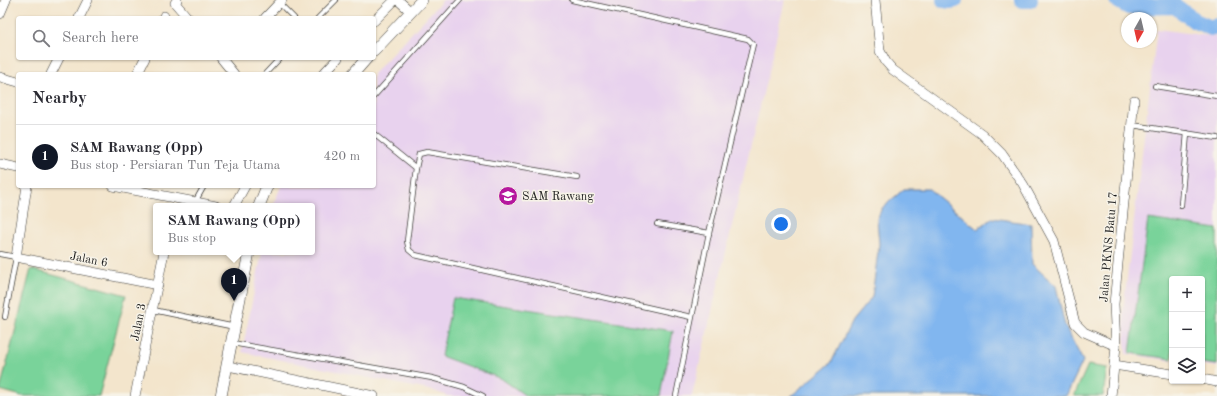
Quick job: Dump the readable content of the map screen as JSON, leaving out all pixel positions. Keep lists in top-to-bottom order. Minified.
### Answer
{"streets":{"street":["Jalan PKNS Batu 17","Jalan 6","Jalan 3"]},"crossings":[["Jalan 6","Jalan 3"]],"places":{"school or university":["SAM Rawang"]},"north":"bottom","page":{"search":"Search here","heading":"Nearby","list":[{"mark":"1","name":"SAM Rawang (Opp)","note":"Bus stop · Persiaran Tun Teja Utama","value":"420 m"}],"popup":["SAM Rawang (Opp)","Bus stop"],"pins":"1","map_buttons":["+","−"]}}
